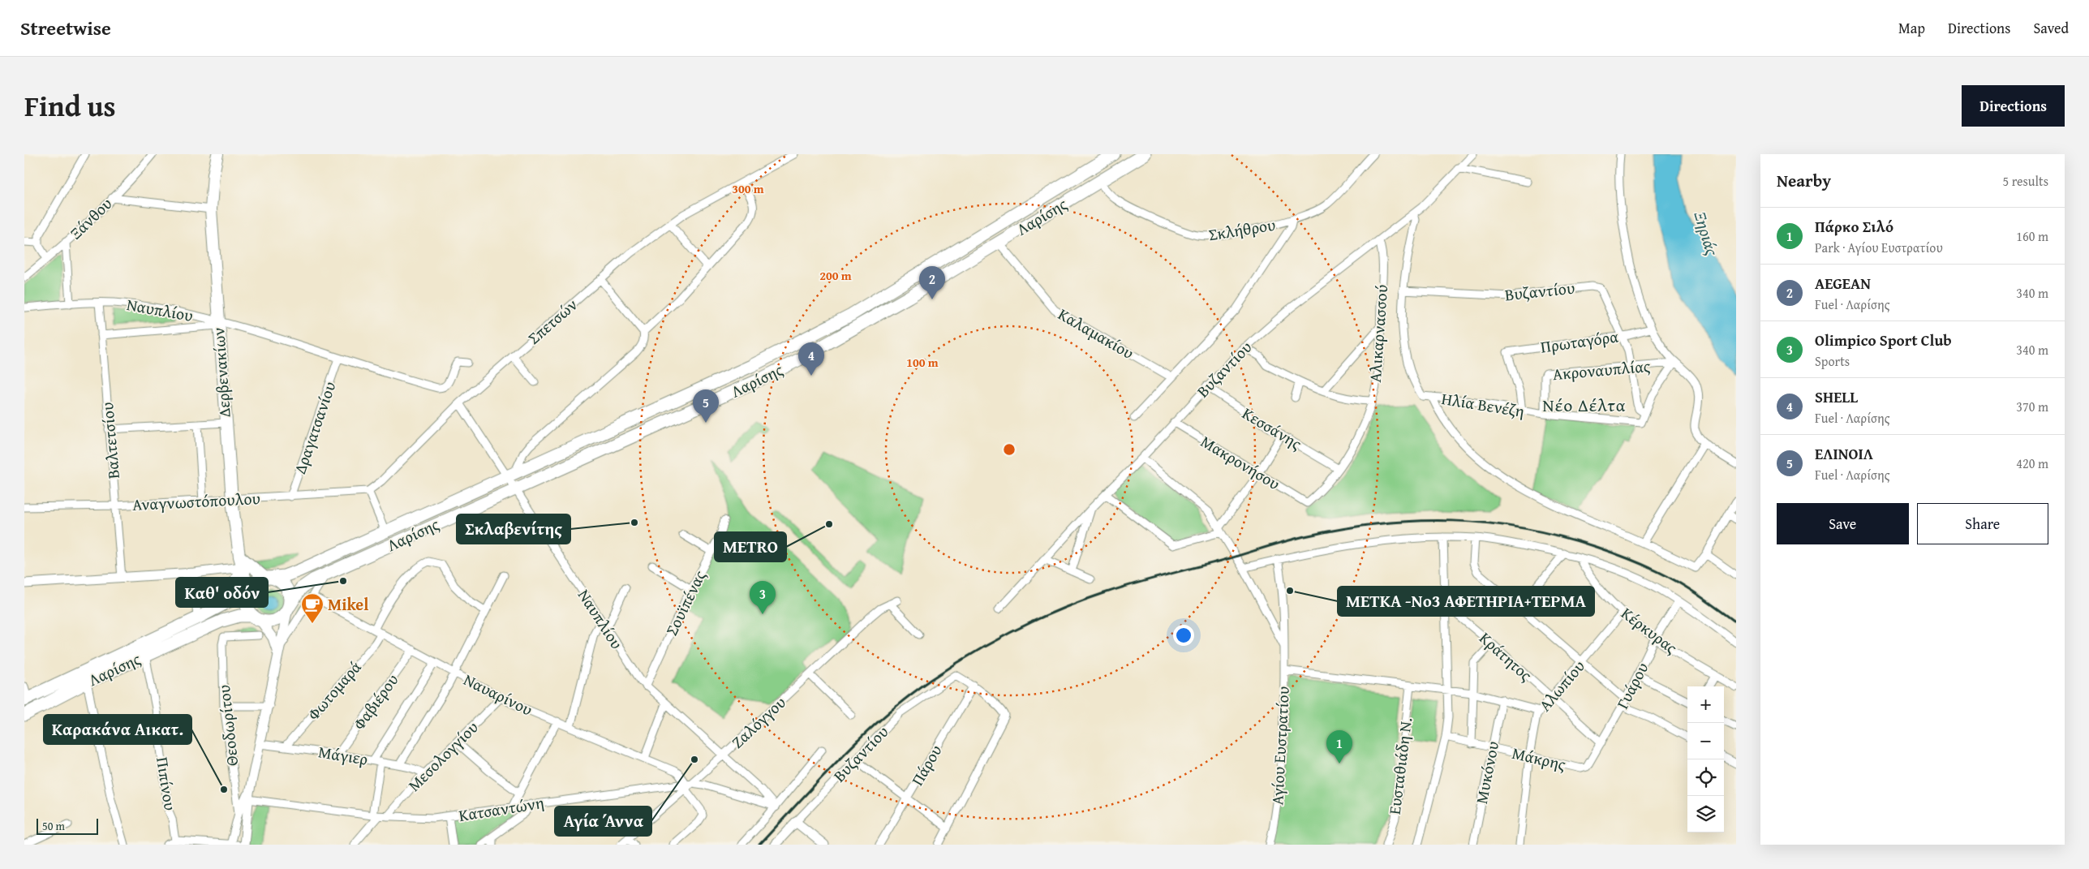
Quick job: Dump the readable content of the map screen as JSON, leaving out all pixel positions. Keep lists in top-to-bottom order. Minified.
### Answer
{"streets":{"main road":["Λαρίσης","Δερβενακίων"],"street":["Ξάνθου","Σκλήθρου","Βυζαντίου","Ναυπλίου","Σπετσών","Καλαμακίου","Αλικαρνασσού","Πρωταγόρα","Ακροναυπλίας","Ηλία Βενέζη","Δραγατσανίου","Κεσσάνης","Βαλτετσίου","Μακρονήσου","Αναγνωστόπουλου","Σουϊπένας","Κέρκυρας","Κράτητος","Αλωπίου","Γυάρου","Φωτομαρά","Ναυαρίνου","Φαβιέρου","Ζαλόγγου","Θεοδωρίτου","Αγίου Ευστρατίου","Μάγιερ","Μεσολογγίου","Μάκρης","Πάρου","Ευσταθιάδη Ν.","Μυκόνου","Πιπίνου","Κατσαντώνη"]},"crossings":[["Λαρίσης","Σκλήθρου"],["Λαρίσης","Ναυπλίου"],["Λαρίσης","Καλαμακίου"],["Λαρίσης","Δερβενακίων"],["Λαρίσης","Πιπίνου"],["Βυζαντίου","Αλικαρνασσού"],["Βυζαντίου","Πρωταγόρα"],["Βυζαντίου","Ηλία Βενέζη"],["Βυζαντίου","Κεσσάνης"],["Βυζαντίου","Μακρονήσου"],["Βυζαντίου","Αγίου Ευστρατίου"],["Βυζαντίου","Πάρου"],["Ναυπλίου","Σπετσών"],["Ναυπλίου","Δερβενακίων"],["Ναυπλίου","Δραγατσανίου"],["Ναυπλίου","Βαλτετσίου"],["Ναυπλίου","Σουϊπένας"],["Ναυπλίου","Ζαλόγγου"],["Ναυπλίου","Κατσαντώνη"],["Σπετσών","Αναγνωστόπουλου"],["Αλικαρνασσού","Κεσσάνης"],["Αλικαρνασσού","Μακρονήσου"],["Πρωταγόρα","Ηλία Βενέζη"],["Ακροναυπλίας","Ηλία Βενέζη"],["Δερβενακίων","Αναγνωστόπουλου"],["Δραγατσανίου","Αναγνωστόπουλου"],["Βαλτετσίου","Αναγνωστόπουλου"],["Κέρκυρας","Αλωπίου"],["Κέρκυρας","Γυάρου"],["Κράτητος","Αλωπίου"],["Κράτητος","Γυάρου"],["Αλωπίου","Μάκρης"],["Γυάρου","Μάκρης"],["Φωτομαρά","Ναυαρίνου"],["Φωτομαρά","Μάγιερ"],["Ναυαρίνου","Φαβιέρου"],["Ναυαρίνου","Ζαλόγγου"],["Ναυαρίνου","Μεσολογγίου"],["Ναυαρίνου","Κατσαντώνη"],["Φαβιέρου","Μάγιερ"],["Ζαλόγγου","Κατσαντώνη"],["Μάγιερ","Μεσολογγίου"],["Μεσολογγίου","Κατσαντώνη"],["Μάκρης","Μυκόνου"]],"districts":["Νέο Δέλτα"],"water":["Ξηριάς"],"places":{"other":["Σκλαβενίτης","METRO","Καθ' οδόν","ΜΕΤΚΑ -Νο3 ΑΦΕΤΗΡΙΑ+ΤΕΡΜΑ","Αγία Άννα","Καρακάνα Αικατ."],"cafe":["Mikel"]},"scale_bar":"50 m","page":{"header":"Streetwise","nav":["Map","Directions","Saved"],"title":"Find us","buttons":["Directions",["Save","Share"]],"heading":["Nearby","5 results"],"list":[{"mark":"1","name":"Πάρκο Σιλό","note":"Park · Αγίου Ευστρατίου","value":"160 m"},{"mark":"2","name":"AEGEAN","note":"Fuel · Λαρίσης","value":"340 m"},{"mark":"3","name":"Olimpico Sport Club","note":"Sports","value":"340 m"},{"mark":"4","name":"SHELL","note":"Fuel · Λαρίσης","value":"370 m"},{"mark":"5","name":"ΕΛΙΝΟΙΛ","note":"Fuel · Λαρίσης","value":"420 m"}],"pins":["2","4","5","3","1"],"map_buttons":["+","−"],"scale":"50 m"},"rings":["300 m","200 m","100 m"]}
